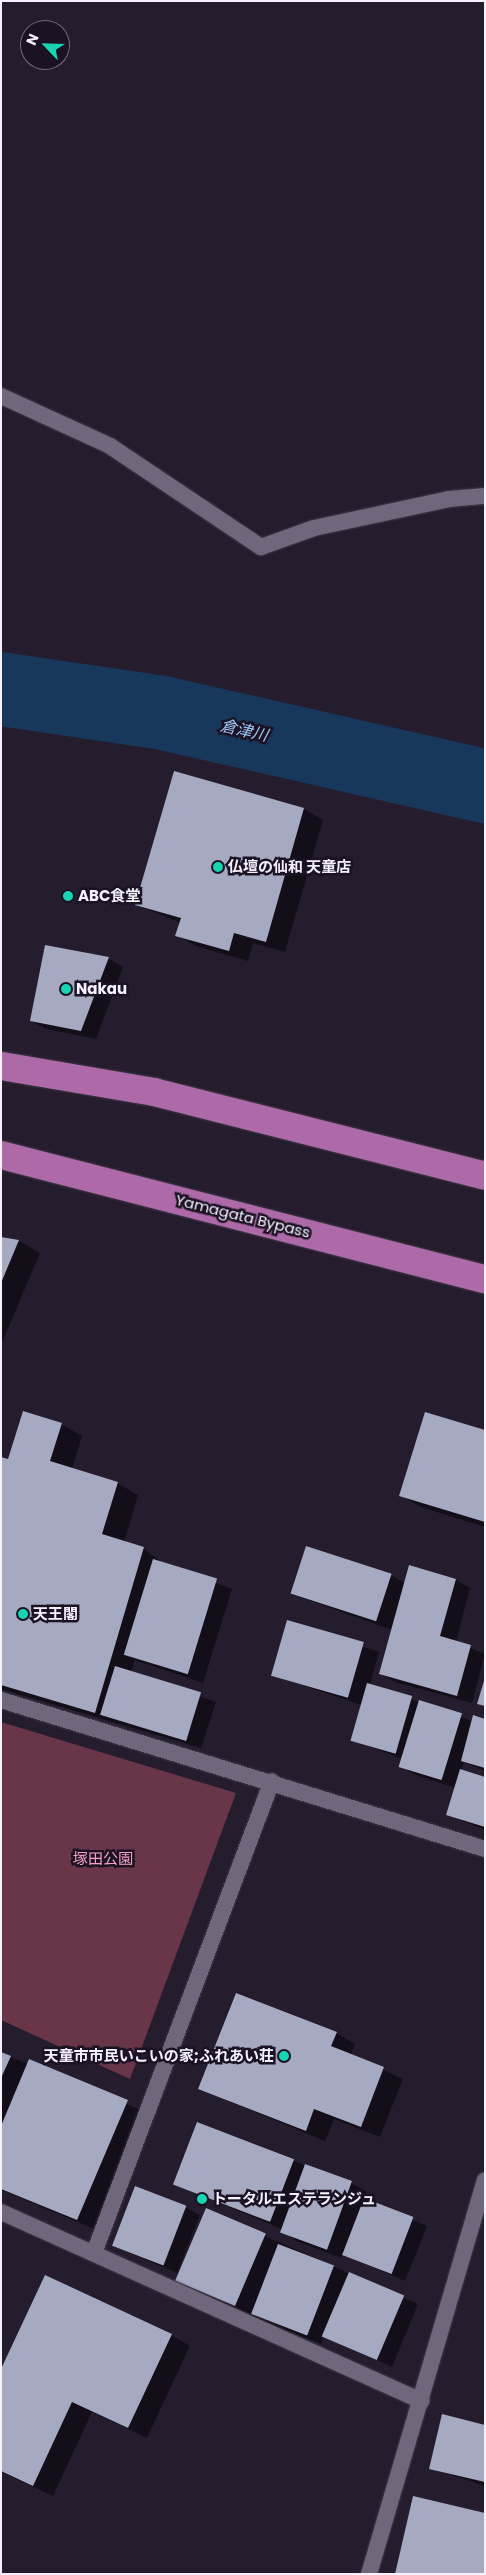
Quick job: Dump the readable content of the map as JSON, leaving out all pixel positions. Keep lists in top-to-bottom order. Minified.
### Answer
{"streets":{"highway":["Yamagata Bypass"]},"water":["倉津川"],"parks":["塚田公園"],"places":["仏壇の仙和 天童店","ABC食堂","Nakau","天王閣","天童市市民いこいの家;ふれあい荘","トータルエステランジュ"],"north":"top left"}
